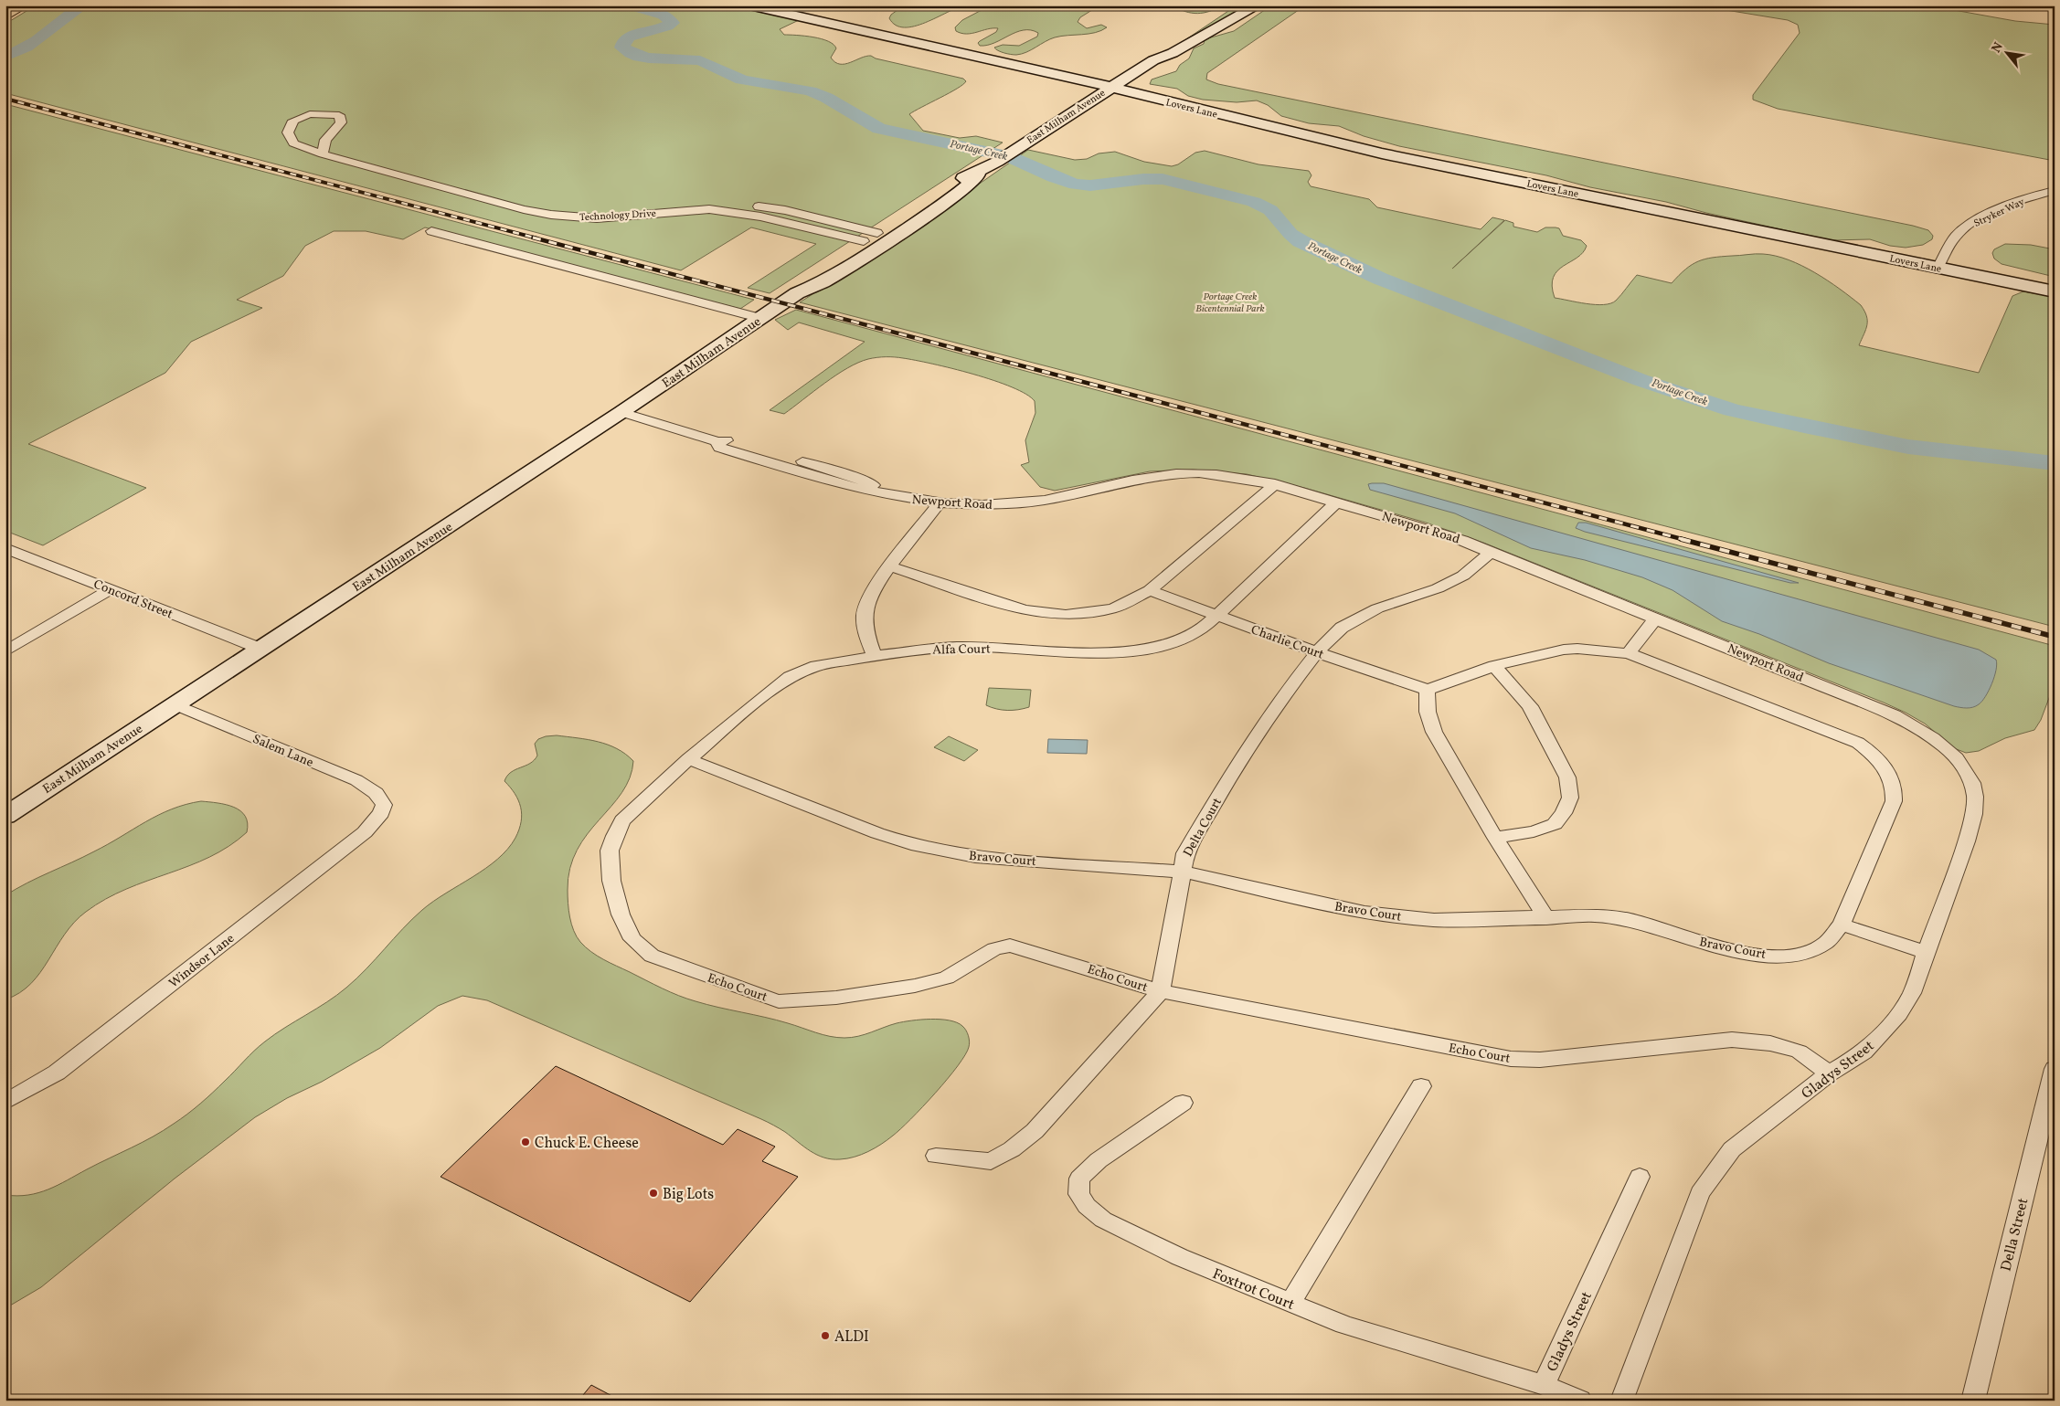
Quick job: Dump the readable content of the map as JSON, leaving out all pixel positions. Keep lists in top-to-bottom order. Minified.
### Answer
{"streets":{"street":["Lovers Lane","East Milham Avenue","Stryker Way","Technology Drive","Newport Road","Concord Street","Charlie Court","Alfa Court","Salem Lane","Delta Court","Bravo Court","Windsor Lane","Echo Court","Gladys Street","Della Street","Foxtrot Court"]},"crossings":[["Lovers Lane","East Milham Avenue"],["Lovers Lane","Stryker Way"],["East Milham Avenue","Technology Drive"],["East Milham Avenue","Newport Road"],["East Milham Avenue","Concord Street"],["East Milham Avenue","Salem Lane"],["Newport Road","Alfa Court"],["Newport Road","Delta Court"],["Newport Road","Gladys Street"],["Charlie Court","Alfa Court"],["Charlie Court","Delta Court"],["Alfa Court","Bravo Court"],["Alfa Court","Echo Court"],["Salem Lane","Windsor Lane"],["Delta Court","Bravo Court"],["Delta Court","Echo Court"],["Bravo Court","Echo Court"],["Echo Court","Gladys Street"],["Gladys Street","Foxtrot Court"]],"water":["Portage Creek"],"parks":["Portage Creek Bicentennial Park"],"places":["Chuck E. Cheese","Big Lots","ALDI"],"north":"top left"}
